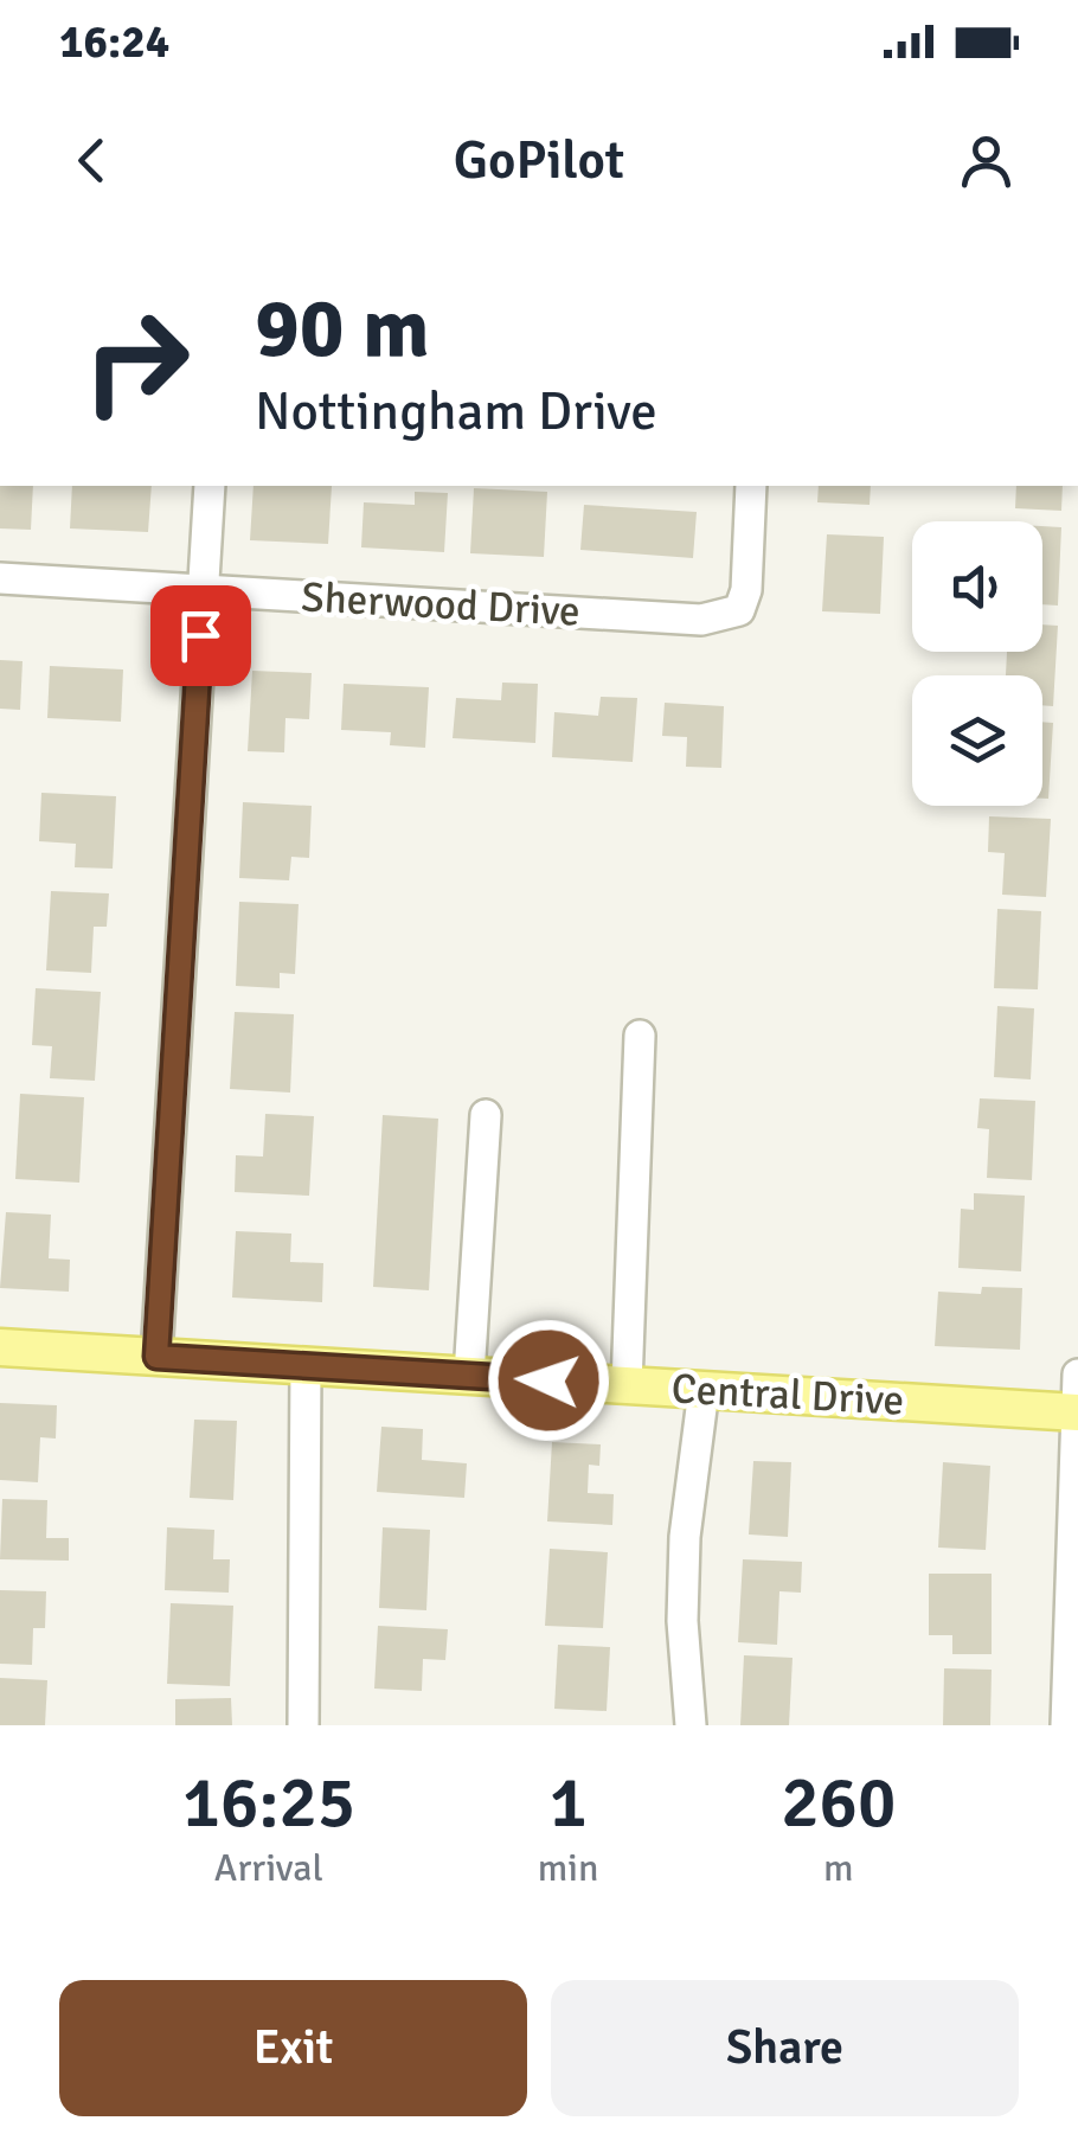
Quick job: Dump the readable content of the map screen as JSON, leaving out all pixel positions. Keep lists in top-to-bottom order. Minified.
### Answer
{"streets":{"main road":["Central Drive"],"street":["Sherwood Drive"]},"page":{"status":"16:24","header":"GoPilot","turn":["90 m","Nottingham Drive"],"eta":["16:25","Arrival","1","min","260","m"],"buttons":["Exit","Share"]}}
